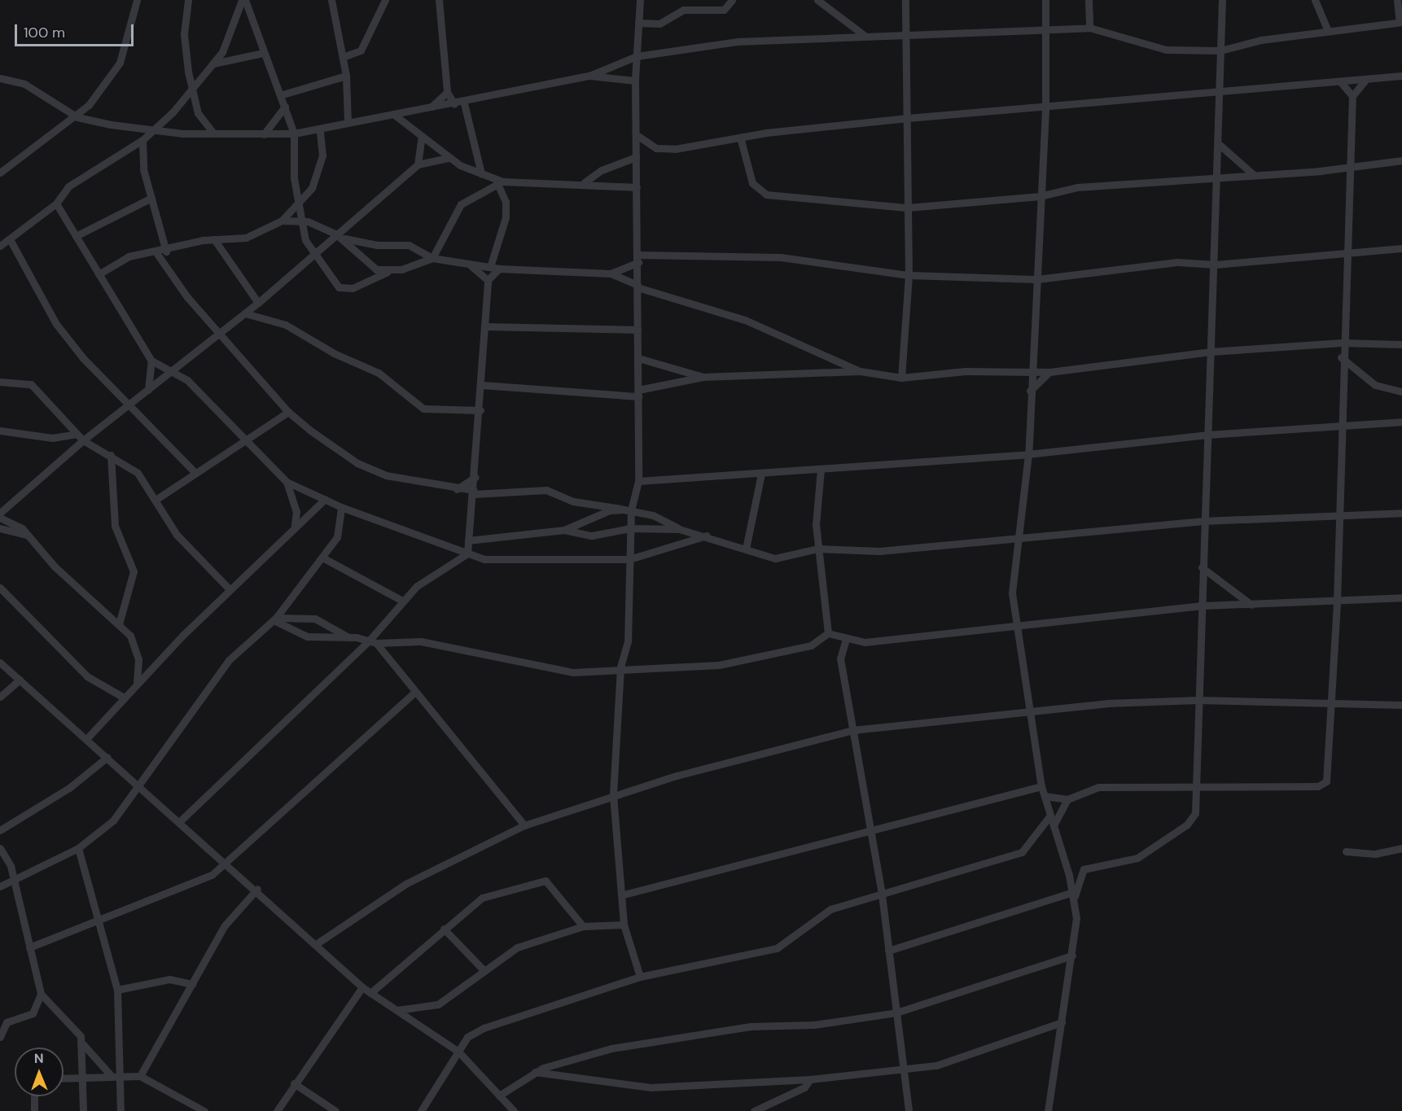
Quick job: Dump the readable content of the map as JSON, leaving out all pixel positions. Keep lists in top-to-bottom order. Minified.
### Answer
{"scale_bar":"100 m","north":"top"}
